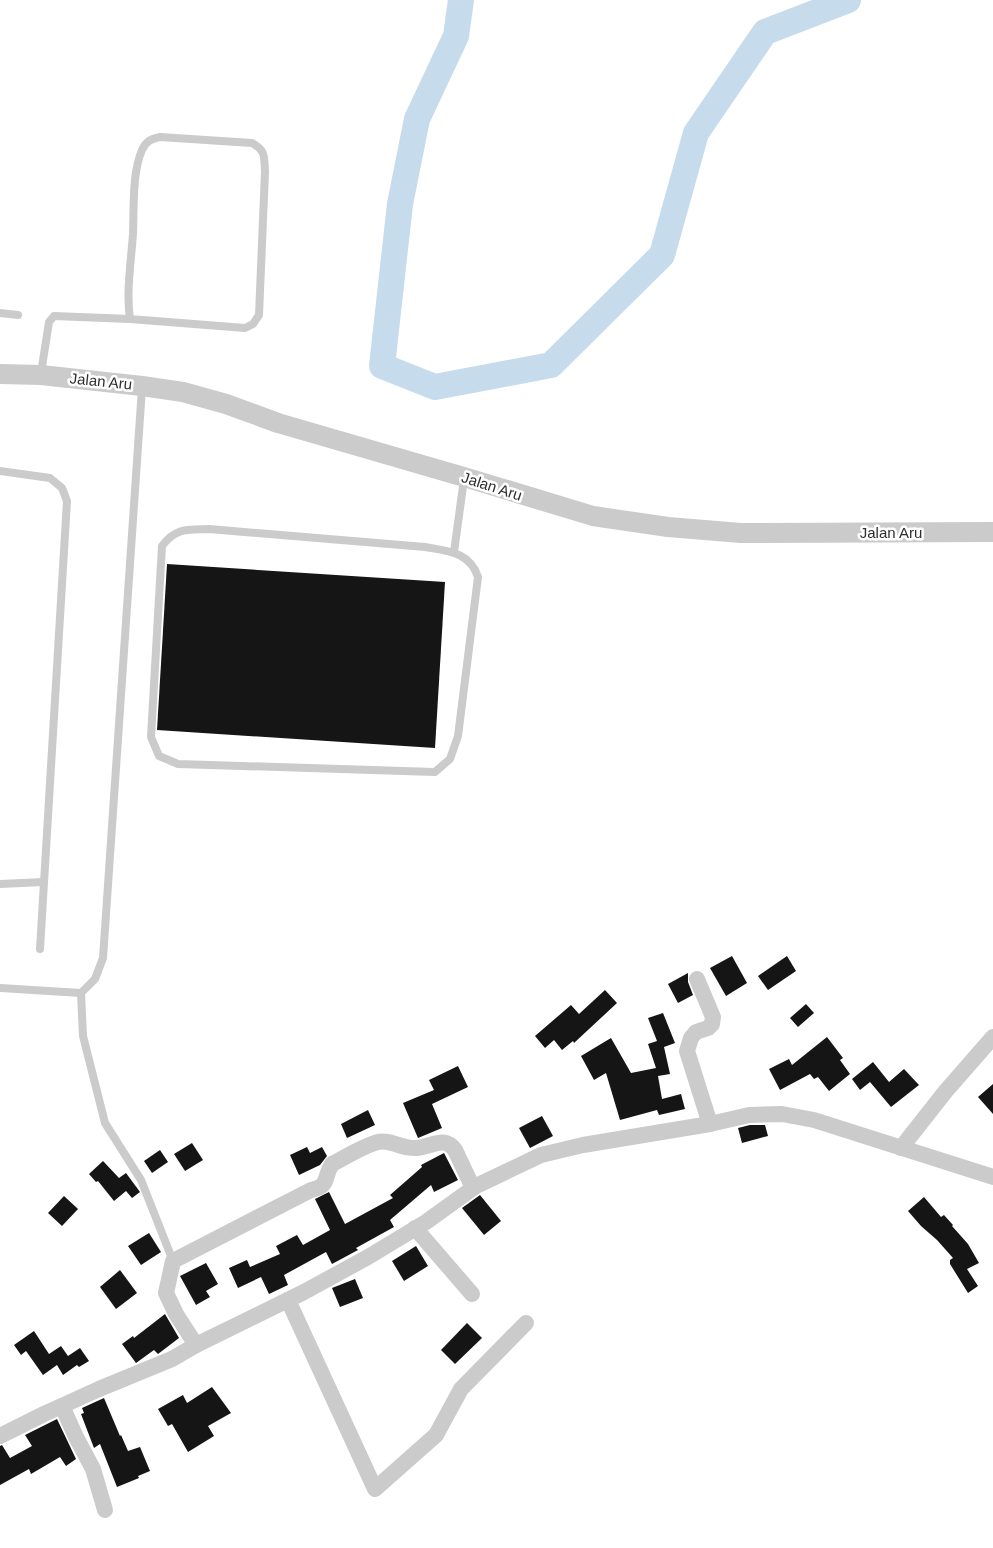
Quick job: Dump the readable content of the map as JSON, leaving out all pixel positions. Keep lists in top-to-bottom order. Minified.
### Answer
{"streets":{"street":["Jalan Aru"]}}
